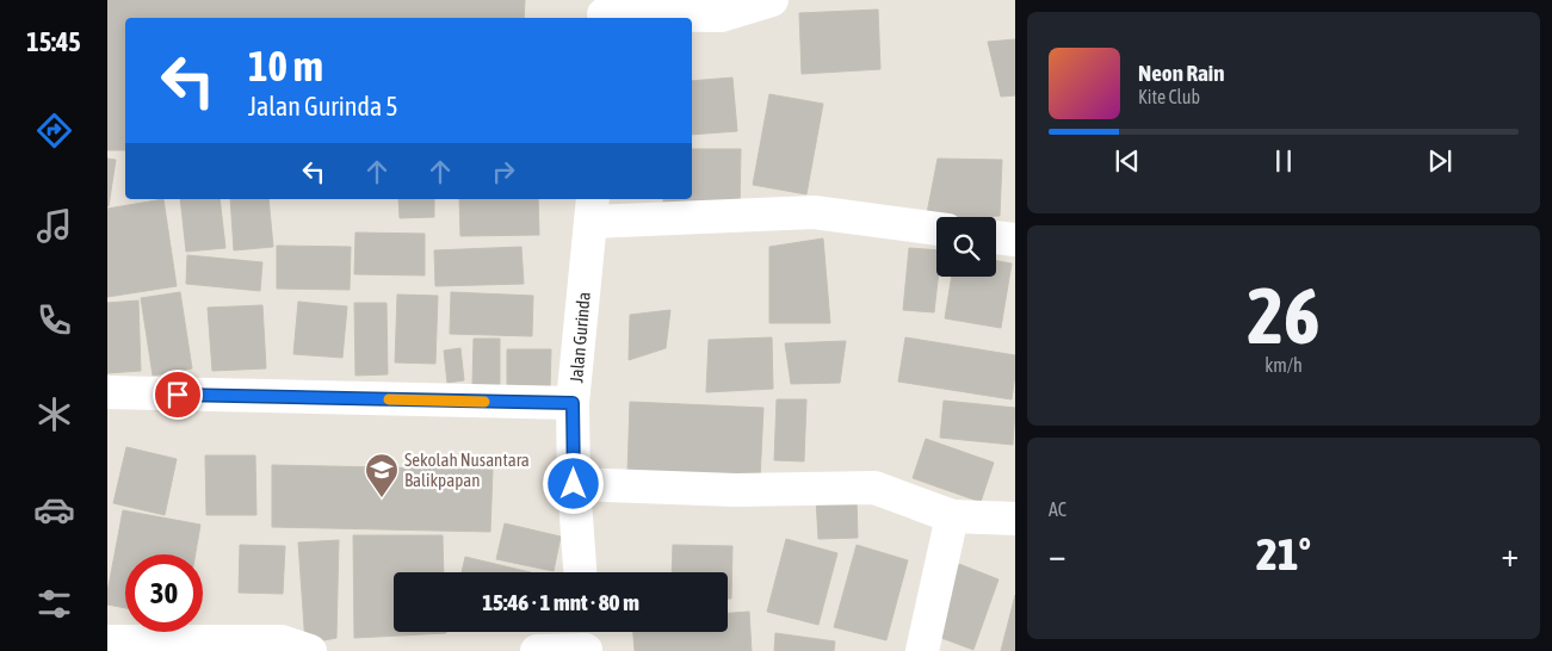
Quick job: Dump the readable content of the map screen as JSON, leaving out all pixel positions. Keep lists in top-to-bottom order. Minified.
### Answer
{"streets":{"street":["Jalan Gurinda"]},"places":{"school or university":["Sekolah Nusantara Balikpapan"]},"page":{"tabs":"15:45","turn":["10 m","Jalan Gurinda 5"],"song":["Neon Rain","Kite Club"],"tile":[["26","km/h"],"AC"],"heat":["−","21°","+"],"limit":"30","trip":"15:46 · 1 mnt · 80 m"}}
